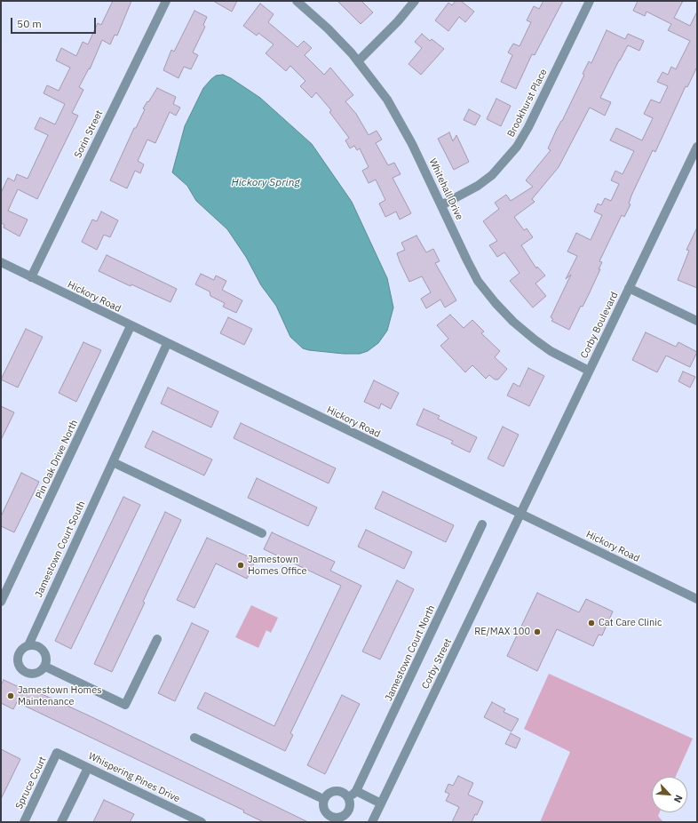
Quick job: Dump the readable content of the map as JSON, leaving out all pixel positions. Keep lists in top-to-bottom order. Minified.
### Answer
{"streets":{"street":["Brookhurst Place","Sorin Street","Whitehall Drive","Hickory Road","Corby Boulevard","Pin Oak Drive North","Jamestown Court South","Jamestown Court North","Corby Street","Whispering Pines Drive","Spruce Court"]},"crossings":[["Brookhurst Place","Whitehall Drive"],["Sorin Street","Hickory Road"],["Whitehall Drive","Corby Boulevard"],["Hickory Road","Corby Boulevard"],["Hickory Road","Pin Oak Drive North"],["Hickory Road","Jamestown Court South"],["Hickory Road","Corby Street"],["Corby Boulevard","Corby Street"],["Whispering Pines Drive","Spruce Court"]],"water":["Hickory Spring"],"places":["Jamestown Homes Office","Cat Care Clinic","RE/MAX 100","Jamestown Homes Maintenance"],"scale_bar":"50 m","north":"bottom right"}
